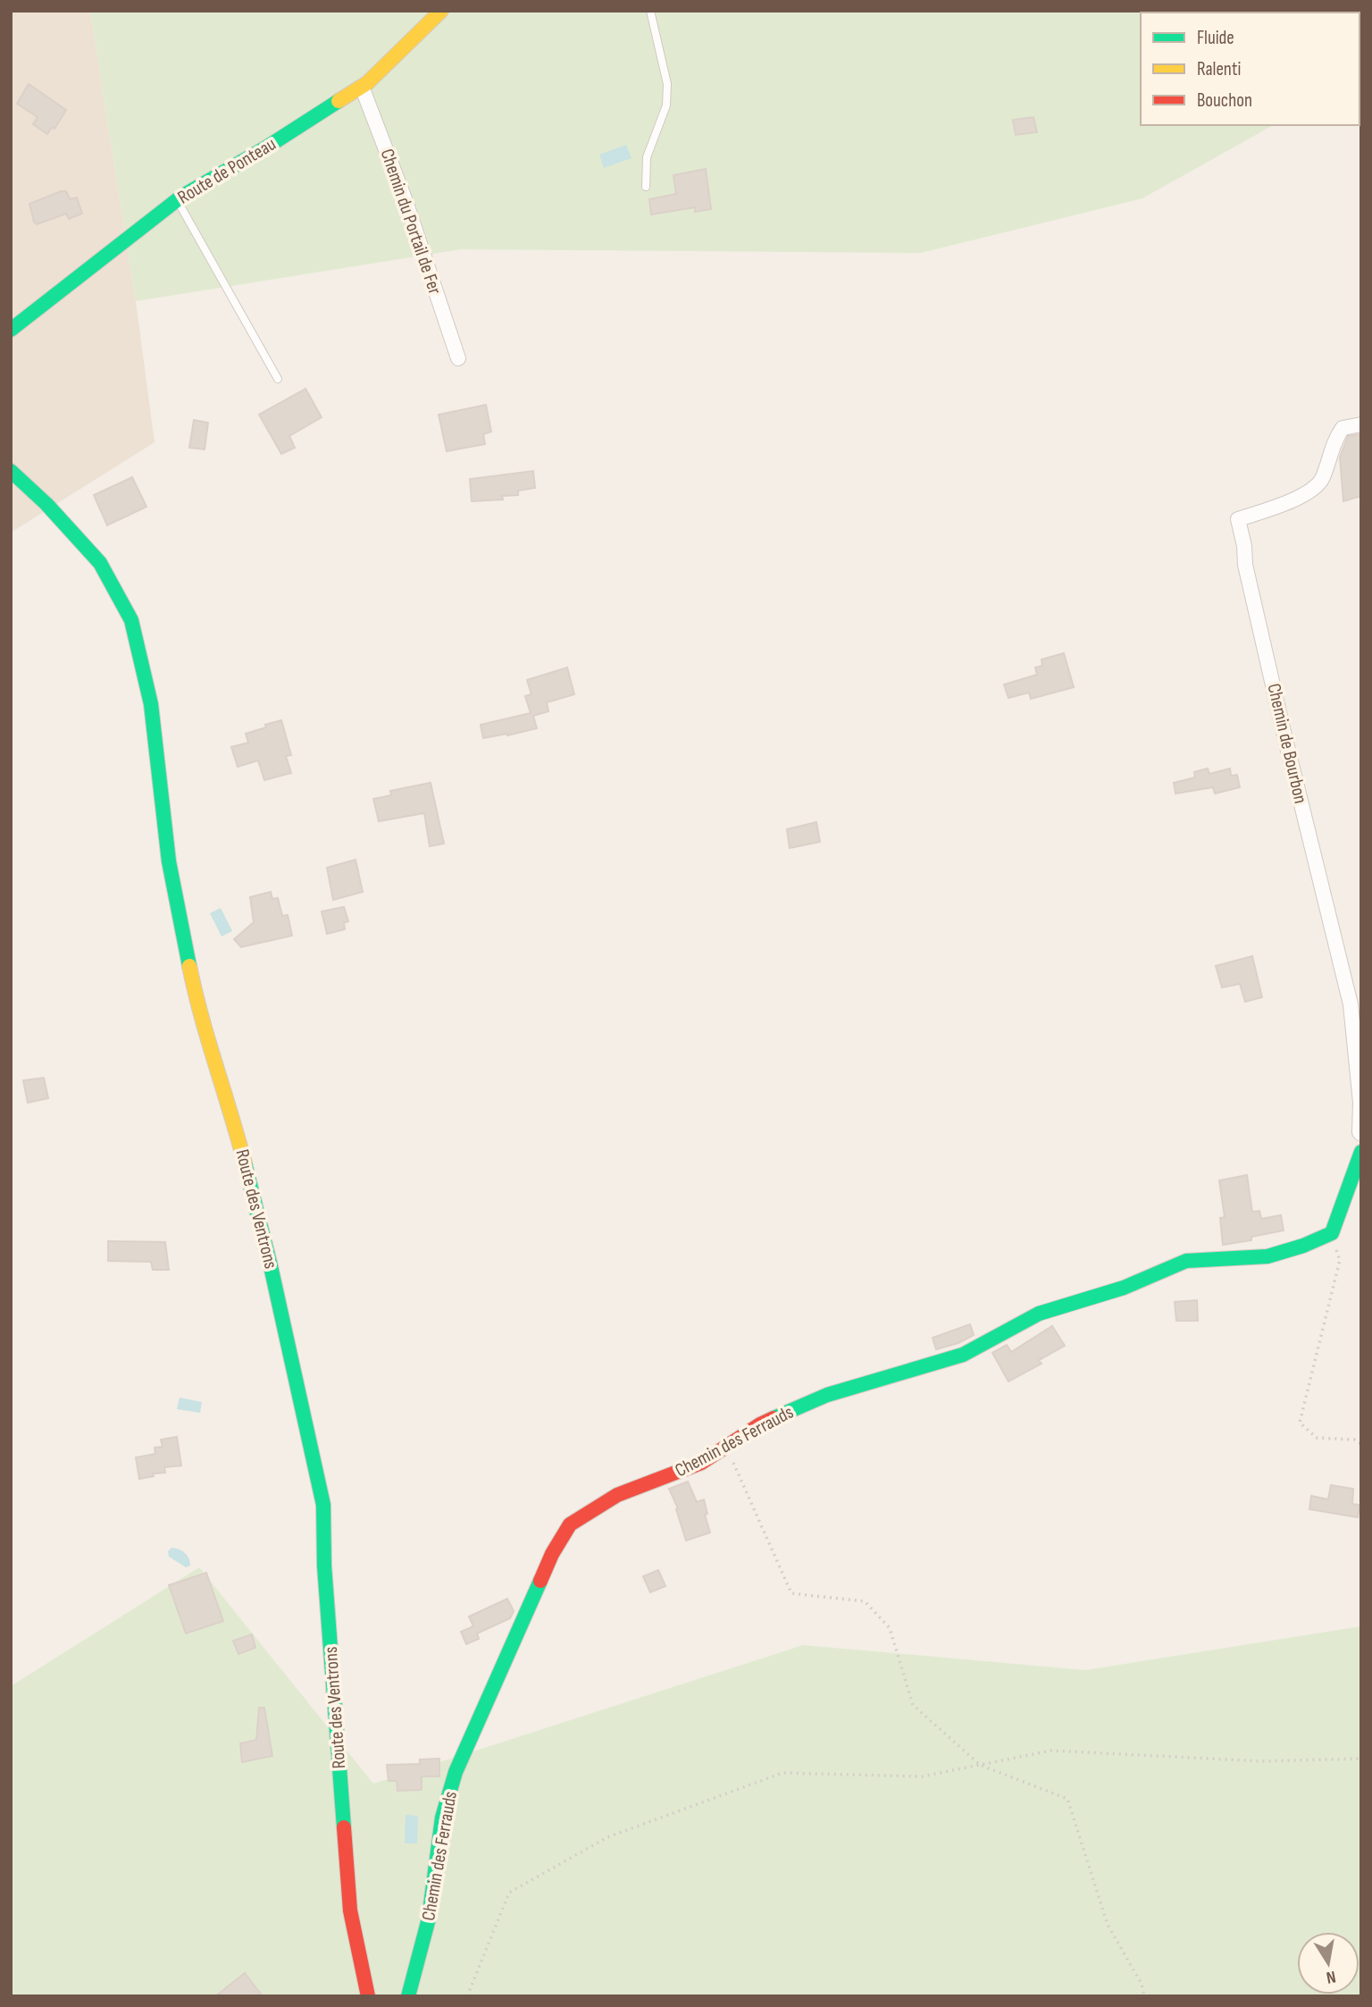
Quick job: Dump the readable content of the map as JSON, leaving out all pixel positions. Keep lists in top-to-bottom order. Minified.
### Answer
{"streets":{"street":["Route de Ponteau","Chemin du Portail de Fer","Chemin de Bourbon","Route des Ventrons","Chemin des Ferrauds"]},"crossings":[["Route de Ponteau","Chemin du Portail de Fer"]],"legend":["Fluide","Ralenti","Bouchon"],"north":"bottom"}
